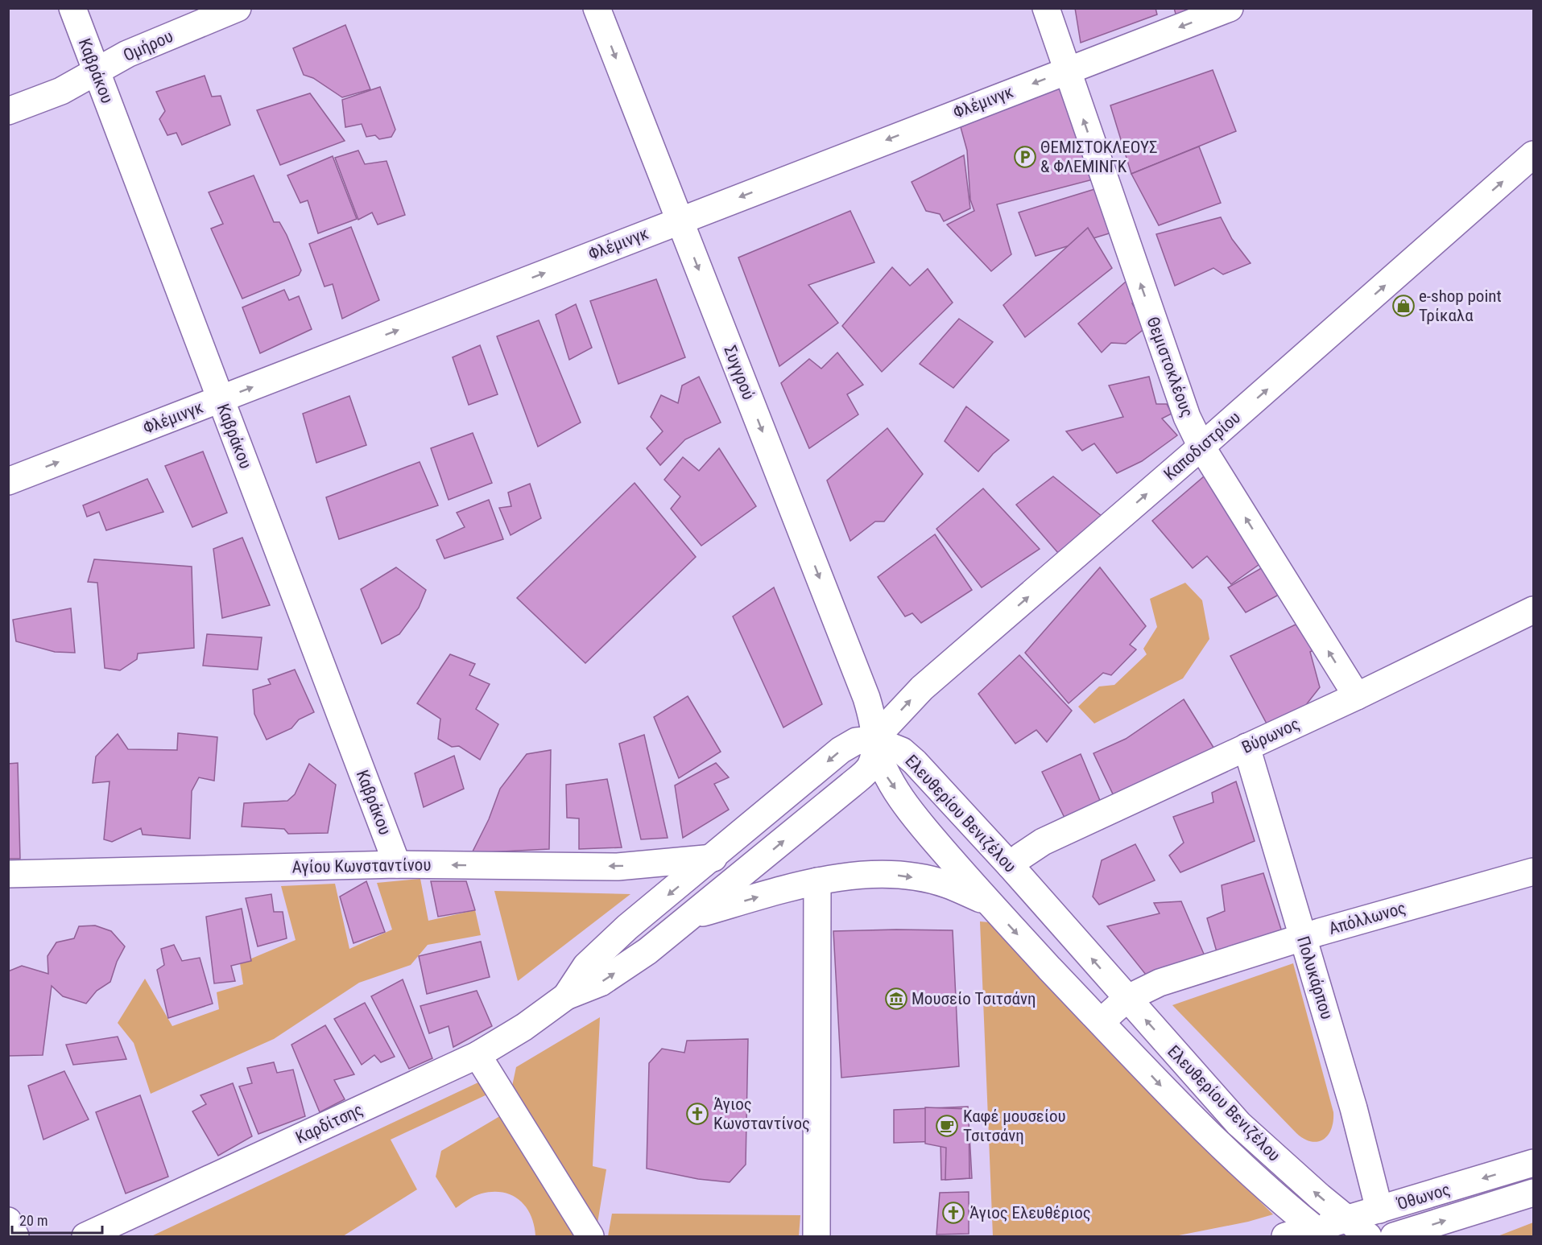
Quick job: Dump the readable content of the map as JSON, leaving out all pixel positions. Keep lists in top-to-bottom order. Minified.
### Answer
{"streets":{"street":["Ομήρου","Καβράκου","Φλέμινγκ","Θεμιστοκλέους","Συγγρού","Καποδιστρίου","Βύρωνος","Ελευθερίου Βενιζέλου","Αγίου Κωνσταντίνου","Απόλλωνος","Πολυκάρπου","Καρδίτσης","Όθωνος"]},"crossings":[["Ομήρου","Καβράκου"],["Καβράκου","Φλέμινγκ"],["Καβράκου","Αγίου Κωνσταντίνου"],["Φλέμινγκ","Θεμιστοκλέους"],["Φλέμινγκ","Συγγρού"],["Θεμιστοκλέους","Καποδιστρίου"],["Θεμιστοκλέους","Βύρωνος"],["Συγγρού","Καποδιστρίου"],["Συγγρού","Ελευθερίου Βενιζέλου"],["Καποδιστρίου","Ελευθερίου Βενιζέλου"],["Βύρωνος","Ελευθερίου Βενιζέλου"],["Βύρωνος","Πολυκάρπου"],["Ελευθερίου Βενιζέλου","Απόλλωνος"],["Ελευθερίου Βενιζέλου","Όθωνος"],["Απόλλωνος","Πολυκάρπου"],["Πολυκάρπου","Όθωνος"]],"one_way":["Θεμιστοκλέους","Συγγρού","Καποδιστρίου","Αγίου Κωνσταντίνου"],"places":{"parking":["ΘΕΜΙΣΤΟΚΛΕΟΥΣ & ΦΛΕΜΙΝΓΚ"],"shop":["e-shop point Τρίκαλα"],"museum":["Μουσείο Τσιτσάνη"],"church":["Άγιος Κωνσταντίνος","Άγιος Ελευθέριος"],"cafe":["Καφέ μουσείου Τσιτσάνη"]},"scale_bar":"20 m"}
